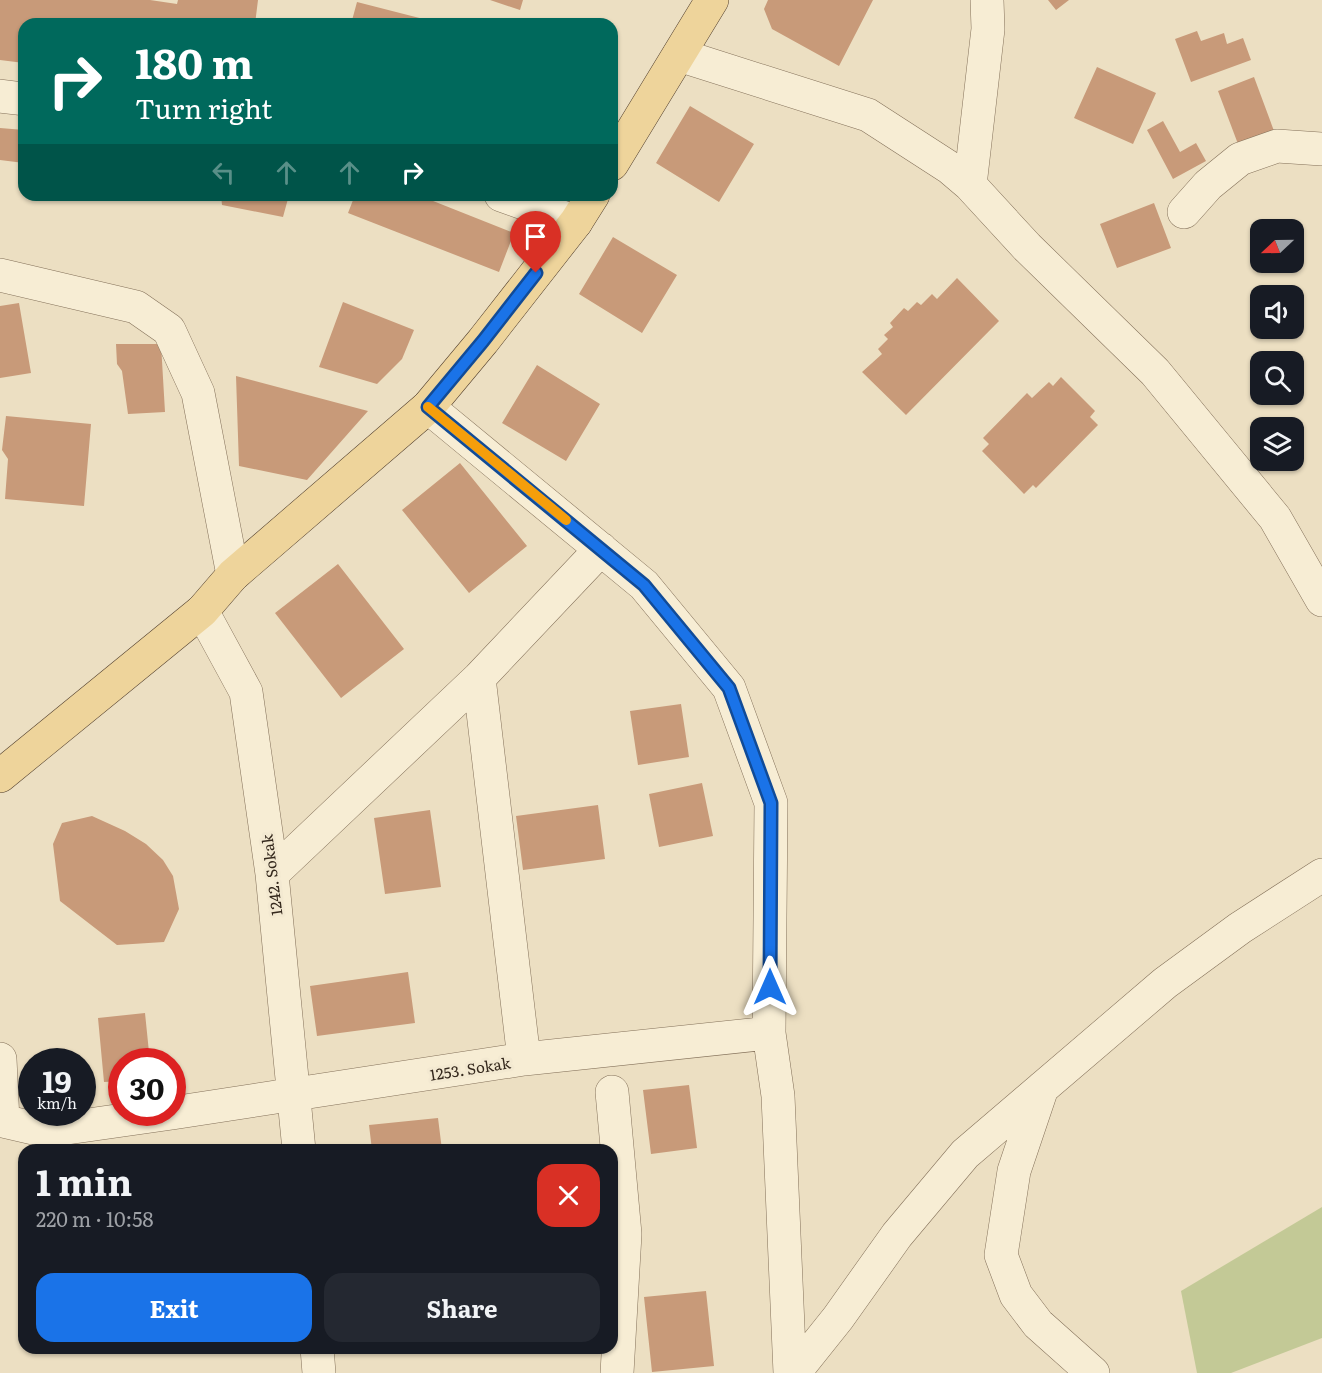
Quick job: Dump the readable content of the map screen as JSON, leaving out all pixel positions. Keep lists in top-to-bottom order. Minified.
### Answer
{"streets":{"street":["1242. Sokak","1253. Sokak"]},"crossings":[["1242. Sokak","1253. Sokak"]],"north":"left","page":{"turn":["180 m","Turn right"],"speed":"19 km/h","limit":"30","heading":["1 min","220 m · 10:58"],"buttons":["Exit","Share"]}}
